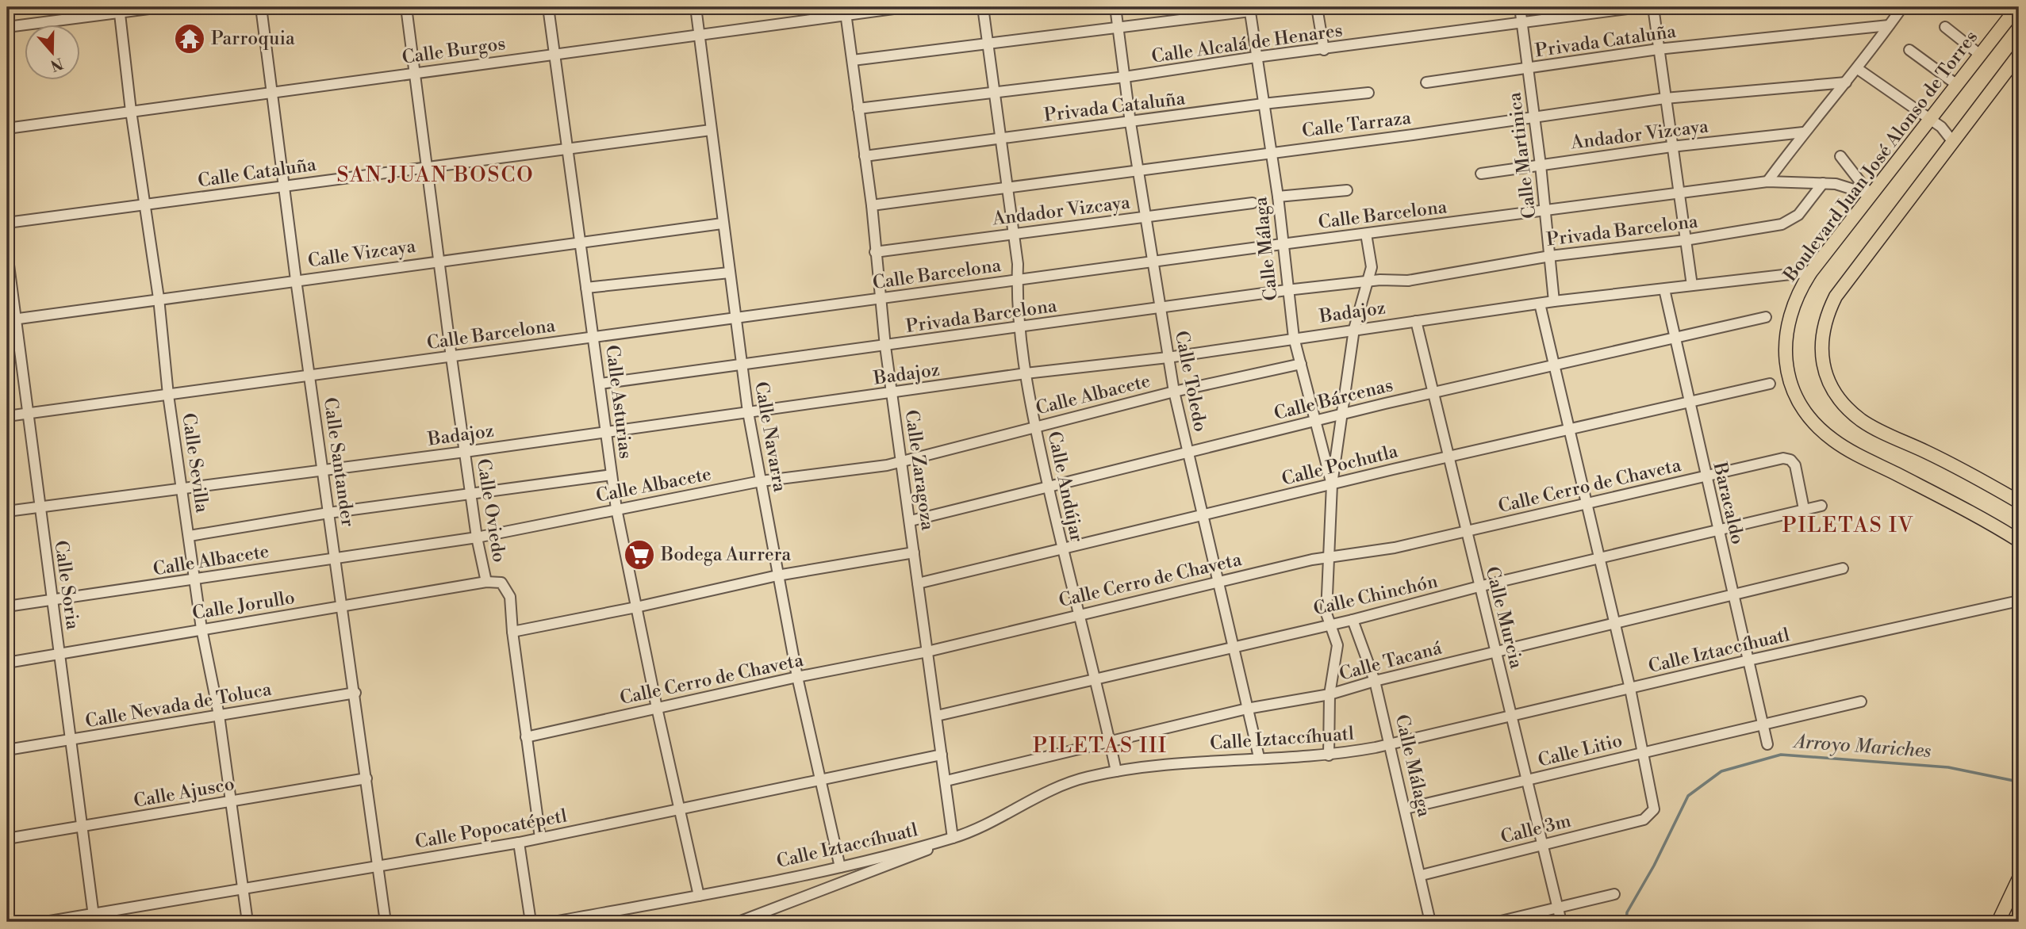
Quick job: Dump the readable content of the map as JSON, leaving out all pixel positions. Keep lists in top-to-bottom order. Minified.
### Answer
{"streets":{"main road":["Boulevard Juan José Alonso de Torres"],"street":["Privada Cataluña","Calle Alcalá de Henares","Calle Burgos","Calle Tarraza","Andador Vizcaya","Calle Martinica","Calle Cataluña","Calle Barcelona","Privada Barcelona","Calle Málaga","Calle Vizcaya","Badajoz","Calle Toledo","Calle Albacete","Calle Bárcenas","Calle Asturias","Calle Navarra","Calle Santander","Calle Sevilla","Calle Pochutla","Calle Zaragoza","Calle Cerro de Chaveta","Calle Andújar","Baracaldo","Calle Oviedo","Calle Soria","Calle Chinchón","Calle Jorullo","Calle Murcia","Calle Iztaccíhuatl","Calle Tacaná","Calle Nevada de Toluca","Calle Litio","Calle Ajusco","Calle Popocatépetl","Calle 3m"]},"crossings":[["Privada Cataluña","Calle Martinica"],["Privada Cataluña","Calle Málaga"],["Privada Cataluña","Calle Toledo"],["Privada Cataluña","Calle Zaragoza"],["Privada Cataluña","Calle Andújar"],["Calle Alcalá de Henares","Calle Martinica"],["Calle Alcalá de Henares","Calle Málaga"],["Calle Alcalá de Henares","Calle Toledo"],["Calle Alcalá de Henares","Calle Zaragoza"],["Calle Alcalá de Henares","Calle Andújar"],["Calle Burgos","Calle Asturias"],["Calle Burgos","Calle Navarra"],["Calle Burgos","Calle Santander"],["Calle Burgos","Calle Sevilla"],["Calle Burgos","Calle Zaragoza"],["Calle Burgos","Calle Oviedo"],["Calle Tarraza","Calle Martinica"],["Calle Tarraza","Calle Málaga"],["Calle Tarraza","Calle Toledo"],["Calle Tarraza","Calle Zaragoza"],["Calle Tarraza","Calle Andújar"],["Andador Vizcaya","Calle Martinica"],["Andador Vizcaya","Calle Toledo"],["Andador Vizcaya","Calle Zaragoza"],["Andador Vizcaya","Calle Andújar"],["Calle Martinica","Calle Barcelona"],["Calle Martinica","Privada Barcelona"],["Calle Martinica","Badajoz"],["Boulevard Juan José Alonso de Torres","Calle Barcelona"],["Boulevard Juan José Alonso de Torres","Badajoz"],["Calle Cataluña","Calle Asturias"],["Calle Cataluña","Calle Navarra"],["Calle Cataluña","Calle Santander"],["Calle Cataluña","Calle Sevilla"],["Calle Cataluña","Calle Oviedo"],["Calle Barcelona","Privada Barcelona"],["Calle Barcelona","Calle Málaga"],["Calle Barcelona","Calle Toledo"],["Calle Barcelona","Calle Asturias"],["Calle Barcelona","Calle Navarra"],["Calle Barcelona","Calle Santander"],["Calle Barcelona","Calle Sevilla"],["Calle Barcelona","Calle Zaragoza"],["Calle Barcelona","Calle Andújar"],["Calle Barcelona","Calle Oviedo"],["Calle Barcelona","Calle Soria"],["Privada Barcelona","Calle Málaga"],["Privada Barcelona","Calle Toledo"],["Privada Barcelona","Calle Asturias"],["Privada Barcelona","Calle Navarra"],["Privada Barcelona","Calle Zaragoza"],["Privada Barcelona","Calle Andújar"],["Calle Málaga","Badajoz"],["Calle Málaga","Calle Albacete"],["Calle Málaga","Calle Bárcenas"],["Calle Málaga","Calle Pochutla"],["Calle Málaga","Calle Chinchón"],["Calle Málaga","Calle Iztaccíhuatl"],["Calle Málaga","Calle Tacaná"],["Calle Málaga","Calle Litio"],["Calle Málaga","Calle 3m"],["Calle Vizcaya","Calle Asturias"],["Calle Vizcaya","Calle Navarra"],["Calle Vizcaya","Calle Santander"],["Calle Vizcaya","Calle Sevilla"],["Calle Vizcaya","Calle Oviedo"],["Calle Vizcaya","Calle Soria"],["Badajoz","Calle Toledo"],["Badajoz","Calle Asturias"],["Badajoz","Calle Navarra"],["Badajoz","Calle Santander"],["Badajoz","Calle Sevilla"],["Badajoz","Calle Zaragoza"],["Badajoz","Calle Andújar"],["Badajoz","Baracaldo"],["Badajoz","Calle Oviedo"],["Badajoz","Calle Soria"],["Badajoz","Calle Murcia"],["Calle Toledo","Calle Albacete"],["Calle Toledo","Calle Bárcenas"],["Calle Toledo","Calle Pochutla"],["Calle Toledo","Calle Cerro de Chaveta"],["Calle Toledo","Calle Chinchón"],["Calle Toledo","Calle Iztaccíhuatl"],["Calle Toledo","Calle Tacaná"],["Calle Albacete","Calle Asturias"],["Calle Albacete","Calle Navarra"],["Calle Albacete","Calle Santander"],["Calle Albacete","Calle Sevilla"],["Calle Albacete","Calle Zaragoza"],["Calle Albacete","Calle Andújar"],["Calle Albacete","Calle Oviedo"],["Calle Albacete","Calle Soria"],["Calle Bárcenas","Calle Zaragoza"],["Calle Bárcenas","Calle Andújar"],["Calle Bárcenas","Baracaldo"],["Calle Bárcenas","Calle Murcia"],["Calle Asturias","Calle Cerro de Chaveta"],["Calle Asturias","Calle Iztaccíhuatl"],["Calle Asturias","Calle Popocatépetl"],["Calle Navarra","Calle Cerro de Chaveta"],["Calle Navarra","Calle Iztaccíhuatl"],["Calle Navarra","Calle Popocatépetl"],["Calle Santander","Calle Jorullo"],["Calle Santander","Calle Nevada de Toluca"],["Calle Santander","Calle Ajusco"],["Calle Santander","Calle Popocatépetl"],["Calle Sevilla","Calle Jorullo"],["Calle Sevilla","Calle Nevada de Toluca"],["Calle Sevilla","Calle Ajusco"],["Calle Sevilla","Calle Popocatépetl"],["Calle Pochutla","Calle Zaragoza"],["Calle Pochutla","Calle Andújar"],["Calle Pochutla","Baracaldo"],["Calle Pochutla","Calle Murcia"],["Calle Zaragoza","Calle Cerro de Chaveta"],["Calle Zaragoza","Calle Chinchón"],["Calle Zaragoza","Calle Iztaccíhuatl"],["Calle Zaragoza","Calle Tacaná"],["Calle Zaragoza","Calle Popocatépetl"],["Calle Cerro de Chaveta","Calle Andújar"],["Calle Cerro de Chaveta","Baracaldo"],["Calle Cerro de Chaveta","Calle Oviedo"],["Calle Cerro de Chaveta","Calle Chinchón"],["Calle Cerro de Chaveta","Calle Murcia"],["Calle Andújar","Calle Chinchón"],["Calle Andújar","Calle Iztaccíhuatl"],["Calle Andújar","Calle Tacaná"],["Baracaldo","Calle Chinchón"],["Baracaldo","Calle Iztaccíhuatl"],["Baracaldo","Calle Tacaná"],["Baracaldo","Calle Litio"],["Calle Oviedo","Calle Jorullo"],["Calle Oviedo","Calle Popocatépetl"],["Calle Soria","Calle Jorullo"],["Calle Soria","Calle Nevada de Toluca"],["Calle Soria","Calle Ajusco"],["Calle Soria","Calle Popocatépetl"],["Calle Chinchón","Calle Murcia"],["Calle Murcia","Calle Iztaccíhuatl"],["Calle Murcia","Calle Tacaná"],["Calle Murcia","Calle Litio"],["Calle Murcia","Calle 3m"],["Calle Litio","Calle 3m"]],"districts":["SAN JUAN BOSCO","PILETAS IV","PILETAS III"],"water":["Arroyo Mariches"],"places":{"temple":["Parroquia"],"supermarket":["Bodega Aurrera"]},"north":"bottom"}
